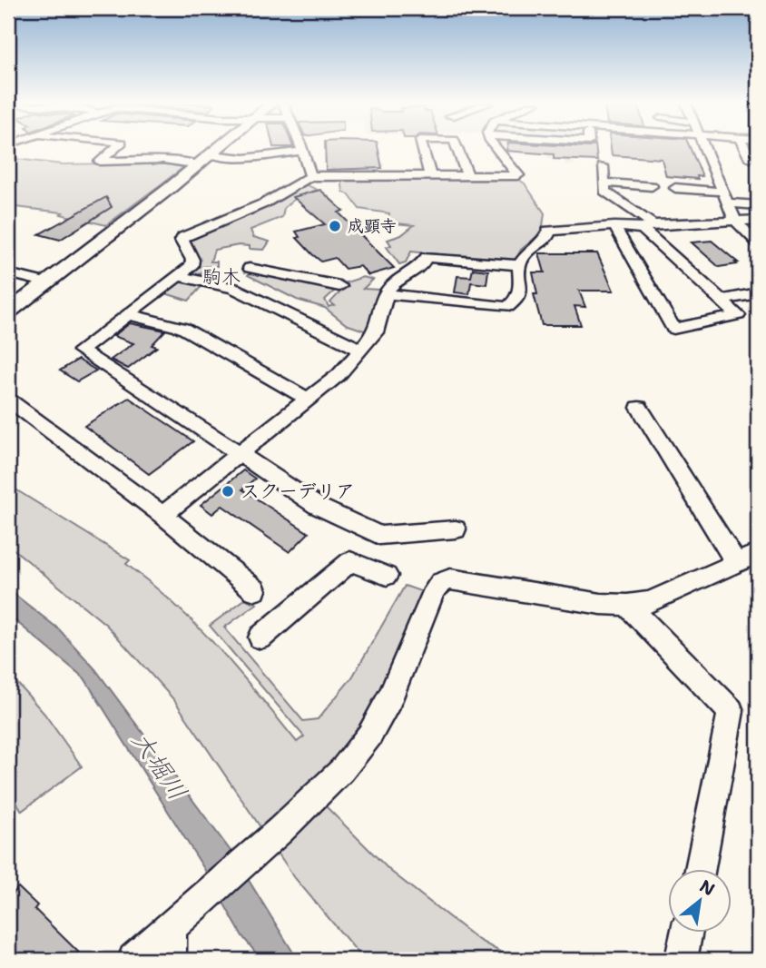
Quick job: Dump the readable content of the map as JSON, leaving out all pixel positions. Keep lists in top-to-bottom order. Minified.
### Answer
{"districts":["駒木"],"water":["大堀川"],"places":["成顕寺","スクーデリア"],"north":"top right"}
